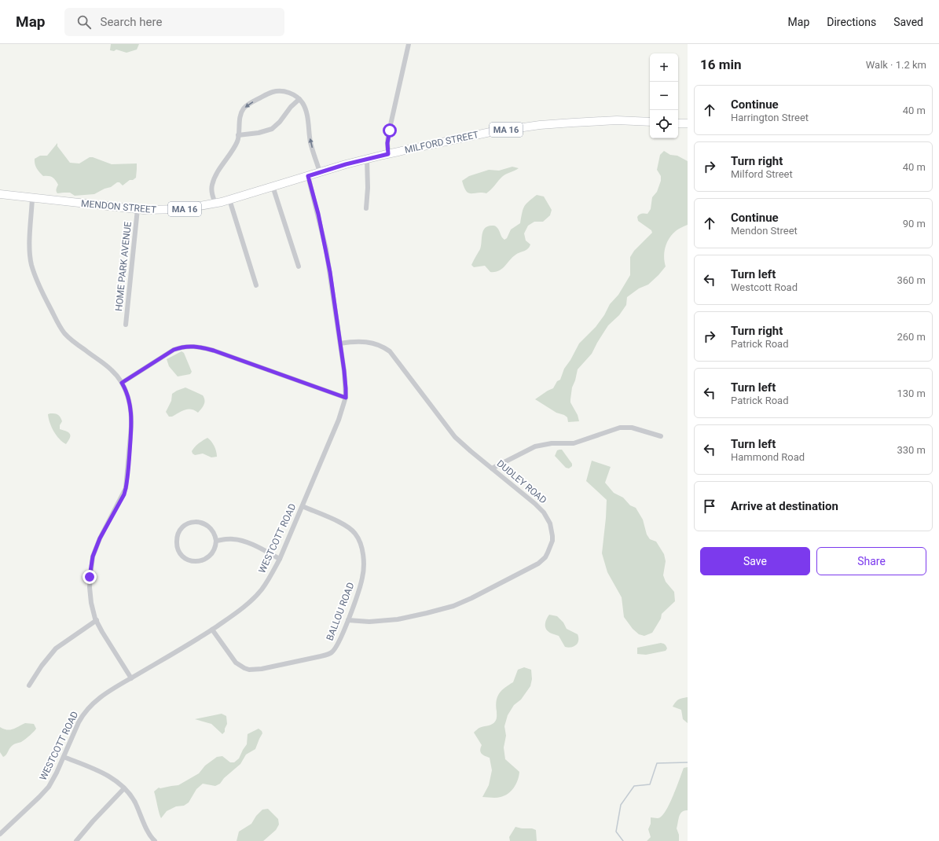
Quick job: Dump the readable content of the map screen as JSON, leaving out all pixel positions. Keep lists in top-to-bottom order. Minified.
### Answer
{"streets":{"main road":["MA 16","MILFORD STREET","MENDON STREET"],"street":["HOME PARK AVENUE","DUDLEY ROAD","WESTCOTT ROAD","BALLOU ROAD"]},"crossings":[["MILFORD STREET","MENDON STREET"],["MENDON STREET","HOME PARK AVENUE"],["MENDON STREET","WESTCOTT ROAD"],["DUDLEY ROAD","WESTCOTT ROAD"],["DUDLEY ROAD","BALLOU ROAD"],["WESTCOTT ROAD","BALLOU ROAD"]],"page":{"header":"Map","search":"Search here","nav":["Map","Directions","Saved"],"heading":["16 min","Walk · 1.2 km"],"map_buttons":["+","−"],"list":[["Continue","Harrington Street","40 m"],["Turn right","Milford Street","40 m"],["Continue","Mendon Street","90 m"],["Turn left","Westcott Road","360 m"],["Turn right","Patrick Road","260 m"],["Turn left","Patrick Road","130 m"],["Turn left","Hammond Road","330 m"],"Arrive at destination"],"buttons":["Save","Share"]}}
